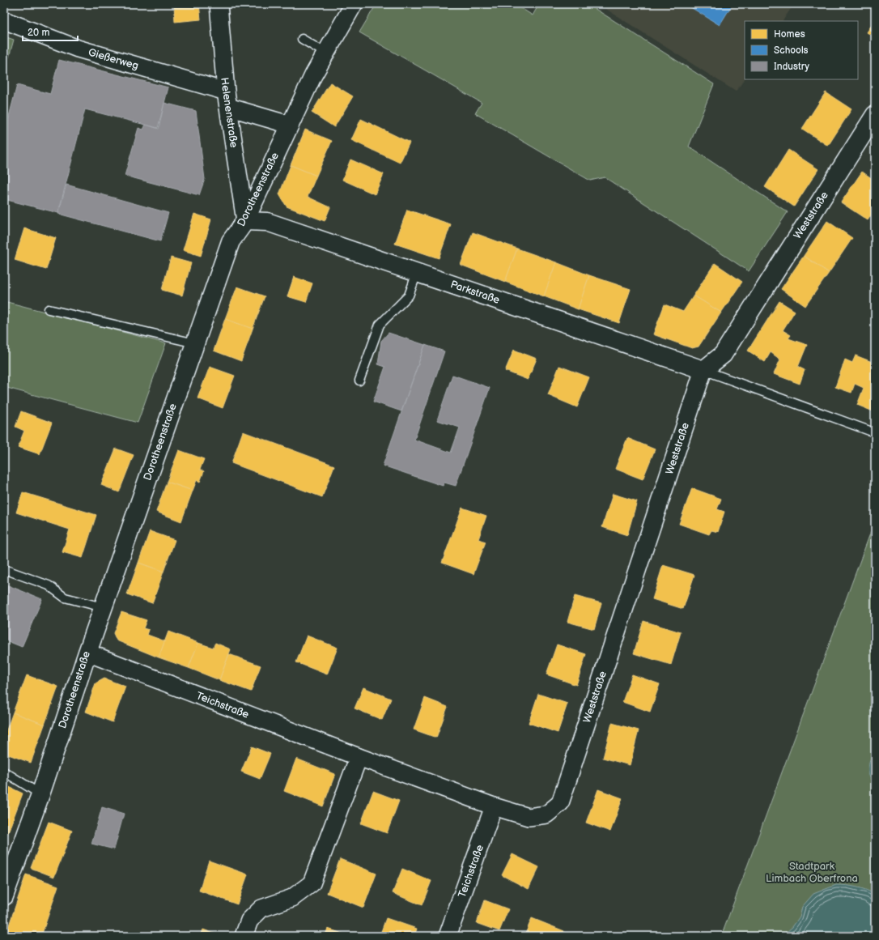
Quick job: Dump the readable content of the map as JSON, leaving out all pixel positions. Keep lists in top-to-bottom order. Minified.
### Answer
{"streets":{"main road":["Dorotheenstraße","Weststraße","Parkstraße"],"street":["Gießerweg","Helenenstraße","Teichstraße"]},"crossings":[["Gießerweg","Helenenstraße"],["Gießerweg","Dorotheenstraße"],["Helenenstraße","Dorotheenstraße"],["Helenenstraße","Parkstraße"],["Dorotheenstraße","Parkstraße"],["Dorotheenstraße","Teichstraße"],["Weststraße","Parkstraße"],["Weststraße","Teichstraße"]],"parks":["Stadtpark Limbach Oberfrona"],"legend":["Homes","Schools","Industry"],"scale_bar":"20 m"}
